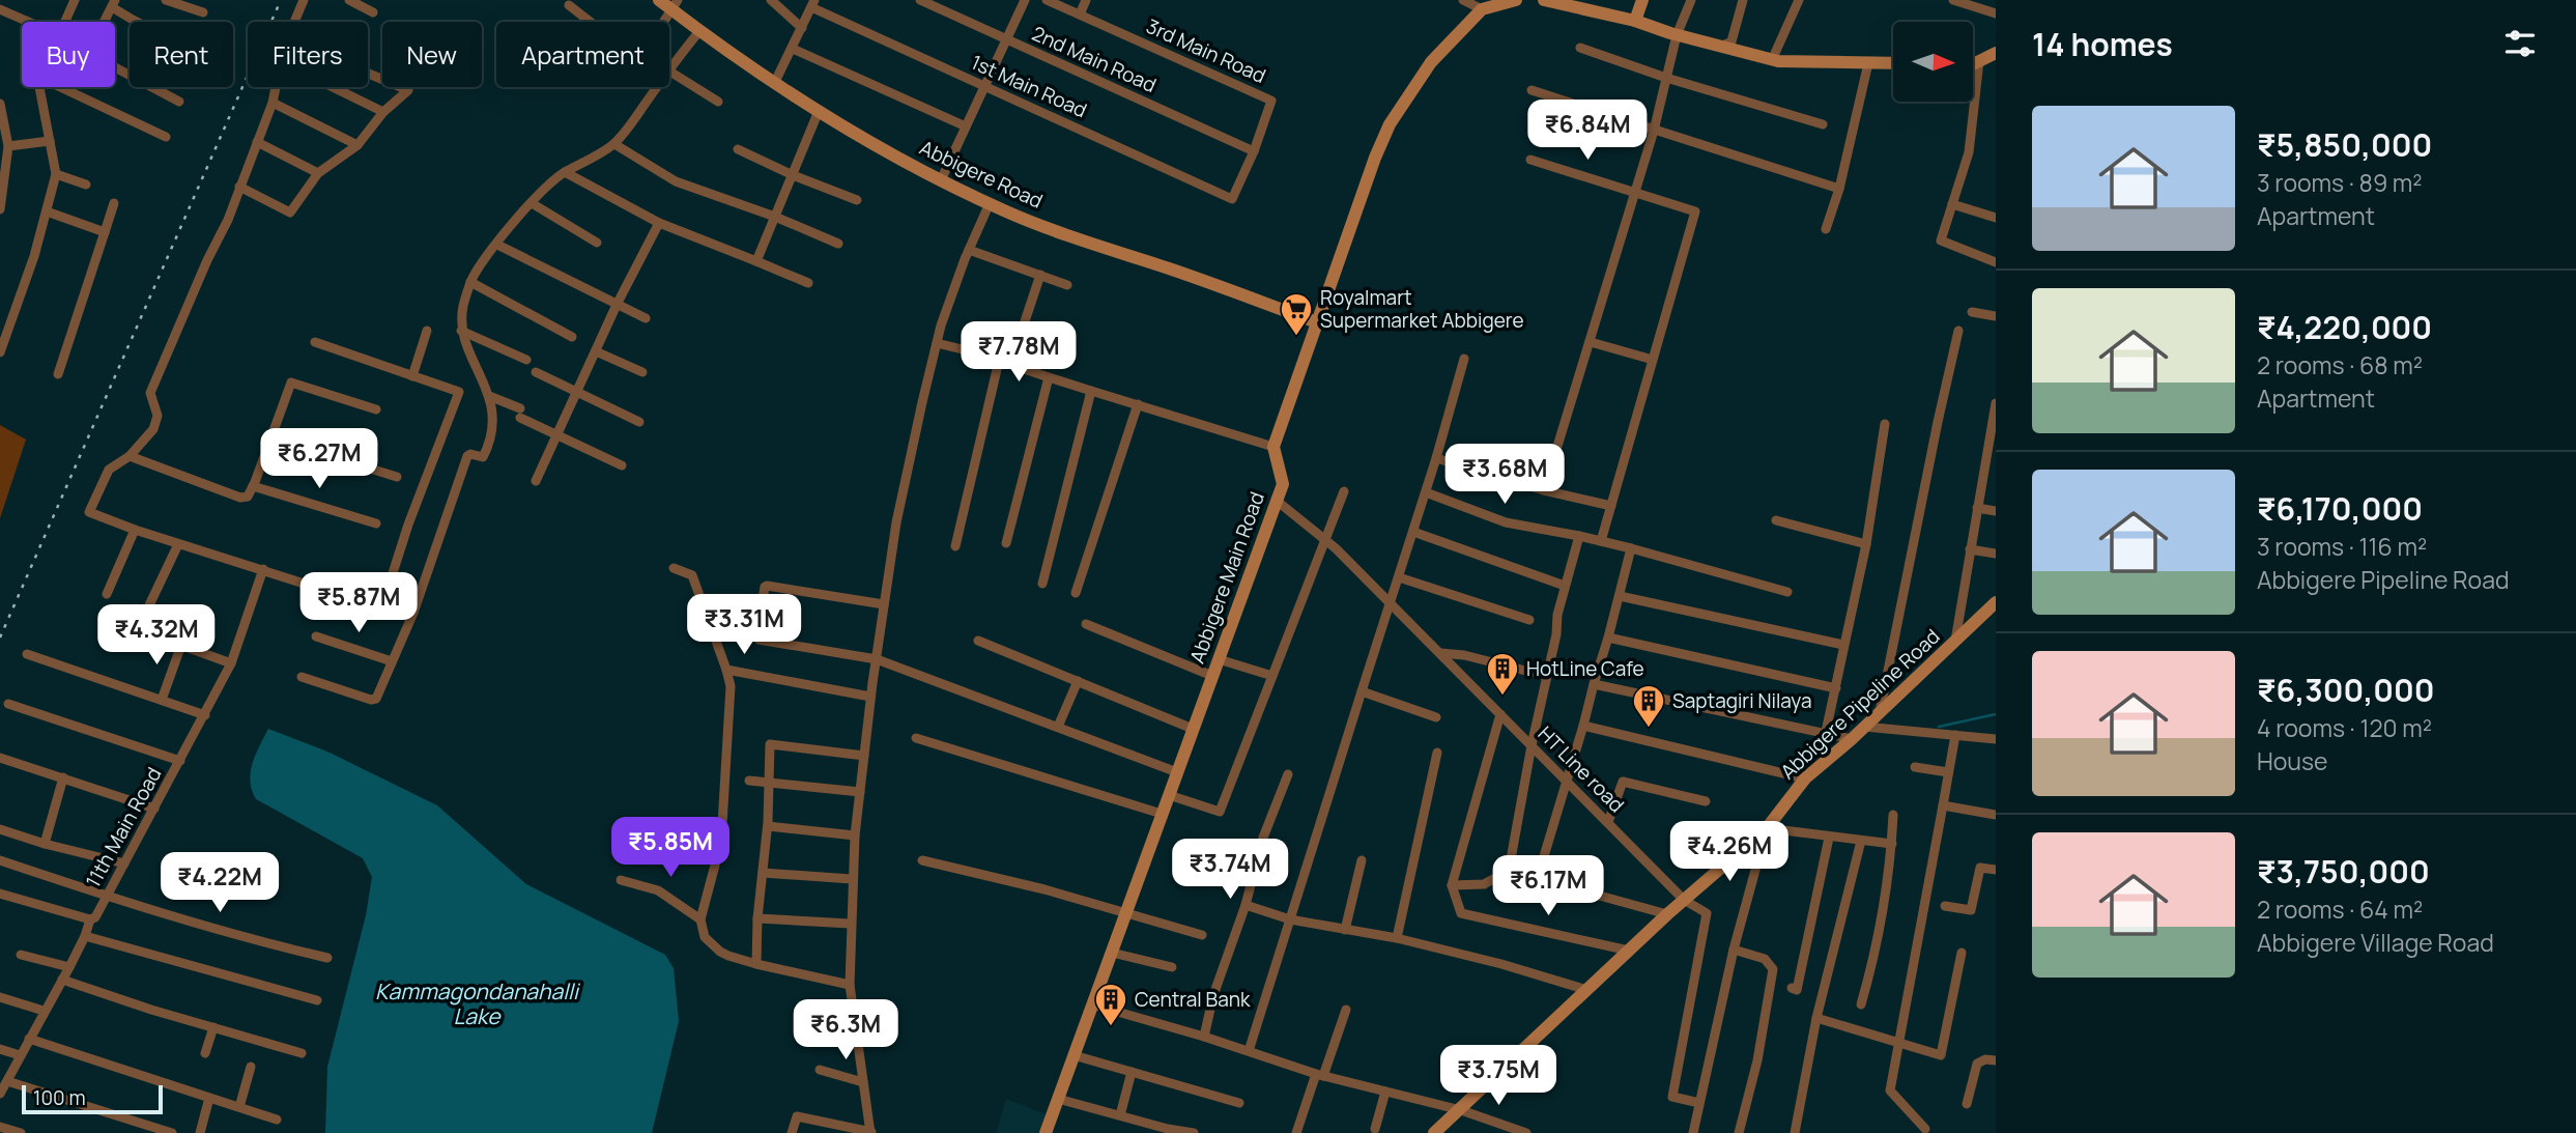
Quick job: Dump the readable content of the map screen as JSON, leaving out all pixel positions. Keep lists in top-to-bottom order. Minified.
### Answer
{"streets":{"main road":["Abbigere Road","Abbigere Main Road","Abbigere Pipeline Road"],"street":["3rd Main Road","2nd Main Road","1st Main Road","HT Line road","11th Main Road"]},"crossings":[["3rd Main Road","2nd Main Road"],["3rd Main Road","1st Main Road"],["2nd Main Road","1st Main Road"],["Abbigere Main Road","HT Line road"],["Abbigere Pipeline Road","HT Line road"]],"water":["Kammagondanahalli Lake"],"places":{"supermarket":["Royalmart Supermarket Abbigere"],"building":["HotLine Cafe","Saptagiri Nilaya","Central Bank"]},"scale_bar":"100 m","north":"right","page":{"heading":"14 homes","chip":["Buy","Rent","Filters","New","Apartment"],"list":[{"name":"₹5,850,000","note":"3 rooms · 89 m² · Apartment"},{"name":"₹4,220,000","note":"2 rooms · 68 m² · Apartment"},{"name":"₹6,170,000","note":"3 rooms · 116 m² · Abbigere Pipeline Road"},{"name":"₹6,300,000","note":"4 rooms · 120 m² · House"},{"name":"₹3,750,000","note":"2 rooms · 64 m² · Abbigere Village Road"}],"price":["₹6.84M","₹7.78M","₹6.27M","₹3.68M","₹5.87M","₹3.31M","₹4.32M","₹5.85M","₹4.26M","₹3.74M","₹4.22M","₹6.17M","₹6.3M","₹3.75M"],"scale":"100 m"}}
